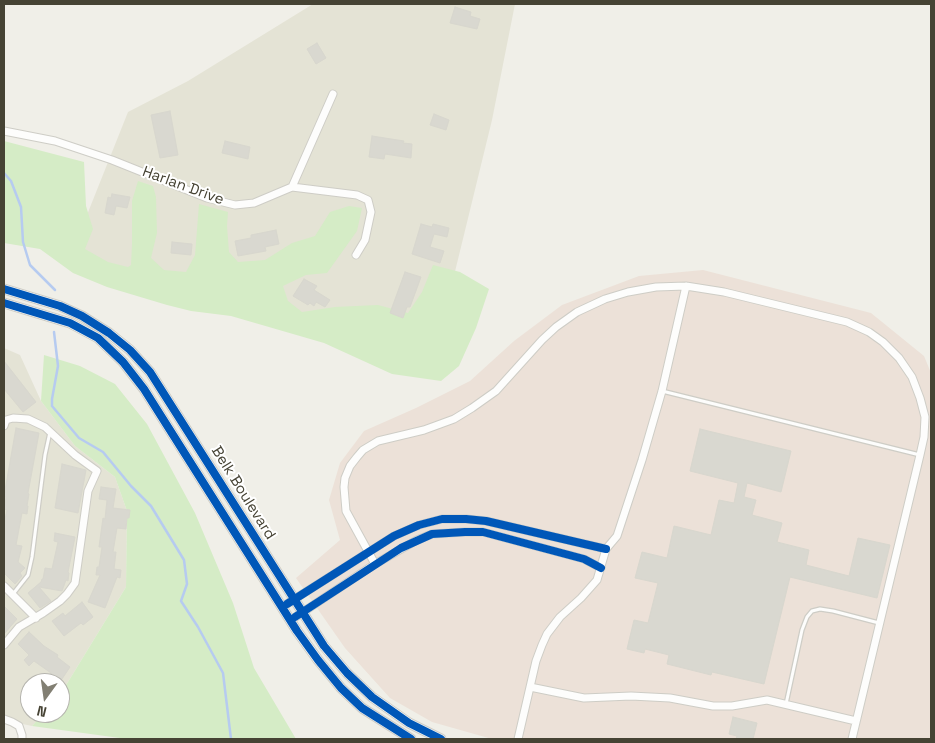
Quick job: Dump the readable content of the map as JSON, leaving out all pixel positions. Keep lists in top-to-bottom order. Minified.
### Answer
{"streets":{"street":["Harlan Drive","Belk Boulevard"]},"north":"bottom"}
